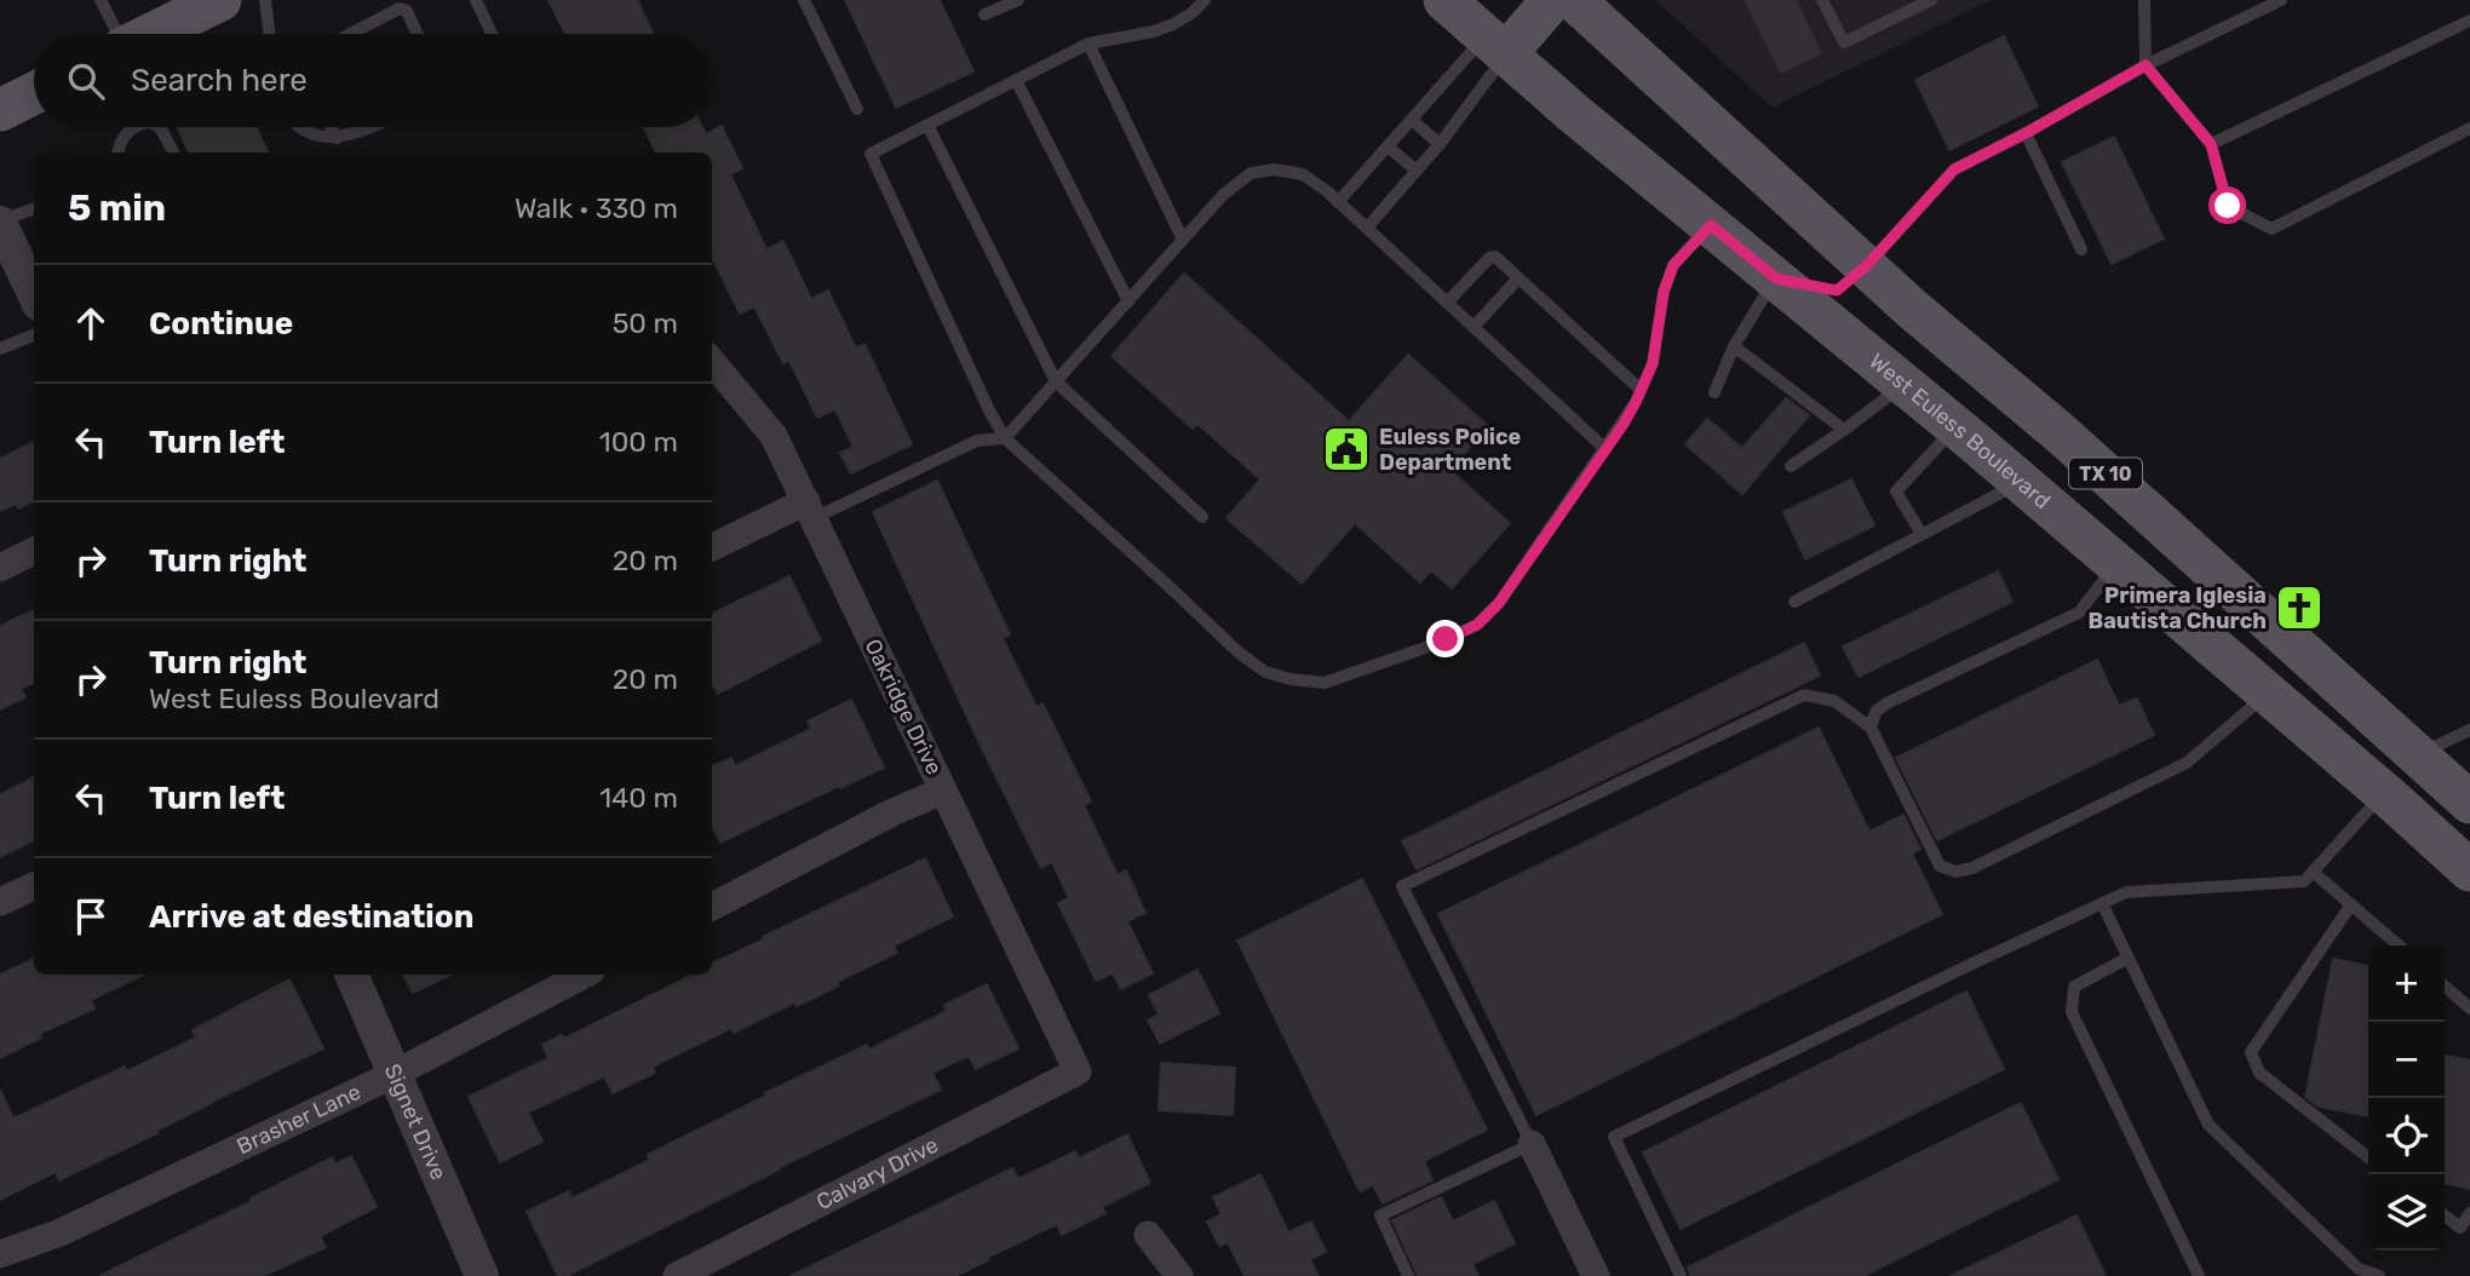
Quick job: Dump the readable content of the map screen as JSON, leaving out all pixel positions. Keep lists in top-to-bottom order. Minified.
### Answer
{"streets":{"main road":["West Euless Boulevard","TX 10"],"street":["Oakridge Drive","Brasher Lane","Signet Drive","Calvary Drive"]},"crossings":[["Oakridge Drive","Calvary Drive"],["Brasher Lane","Signet Drive"]],"places":{"public building":["Euless Police Department"],"church":["Primera Iglesia Bautista Church"]},"page":{"search":"Search here","heading":["5 min","Walk · 330 m"],"list":[["Continue","50 m"],["Turn left","100 m"],["Turn right","20 m"],["Turn right","West Euless Boulevard","20 m"],["Turn left","140 m"],"Arrive at destination"],"map_buttons":["+","−"]}}
